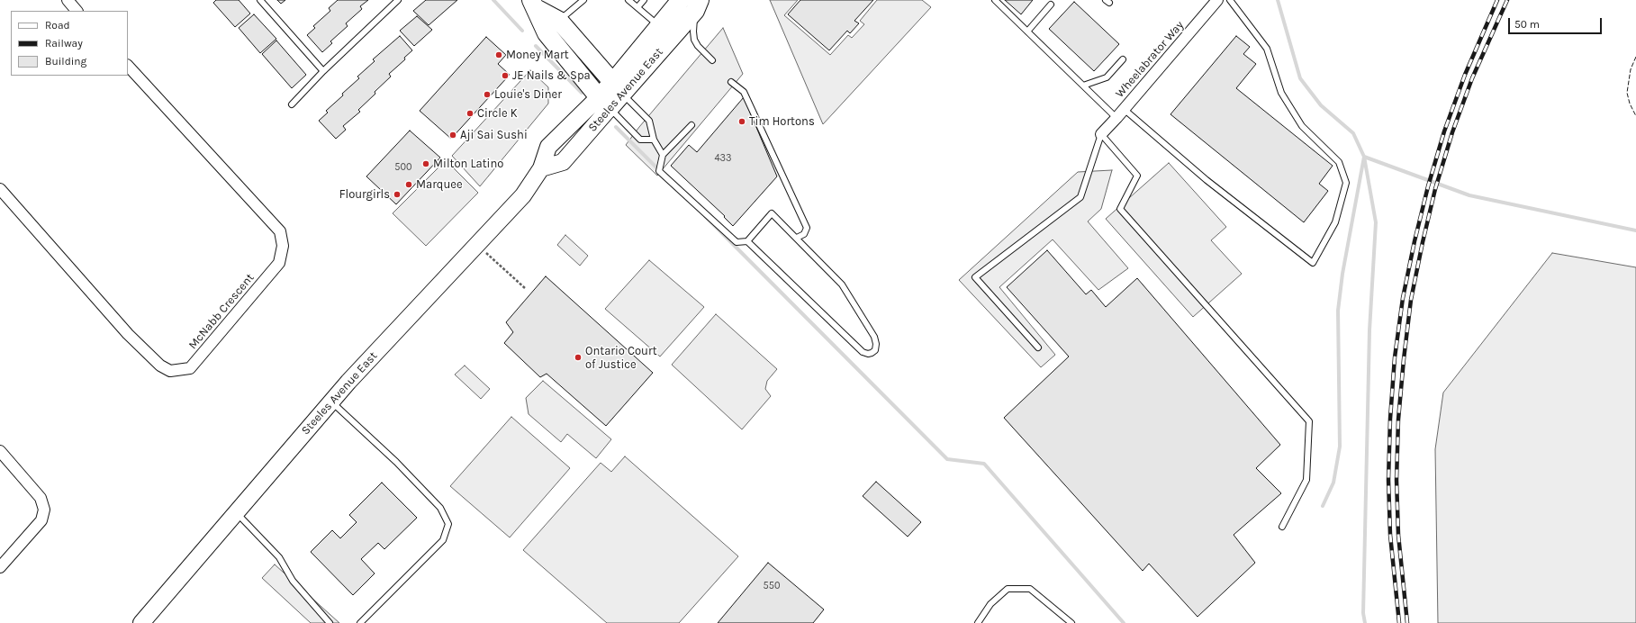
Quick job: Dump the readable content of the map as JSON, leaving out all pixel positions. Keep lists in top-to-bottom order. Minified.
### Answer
{"streets":{"main road":["Steeles Avenue East"],"street":["Wheelabrator Way","McNabb Crescent"]},"places":["Money Mart","JE Nails & Spa","Louie's Diner","Circle K","Tim Hortons","Aji Sai Sushi","Milton Latino","Marquee","Flourgirls","Ontario Court of Justice"],"house_numbers":["433","500","550"],"legend":["Road","Railway","Building"],"scale_bar":"50 m"}
